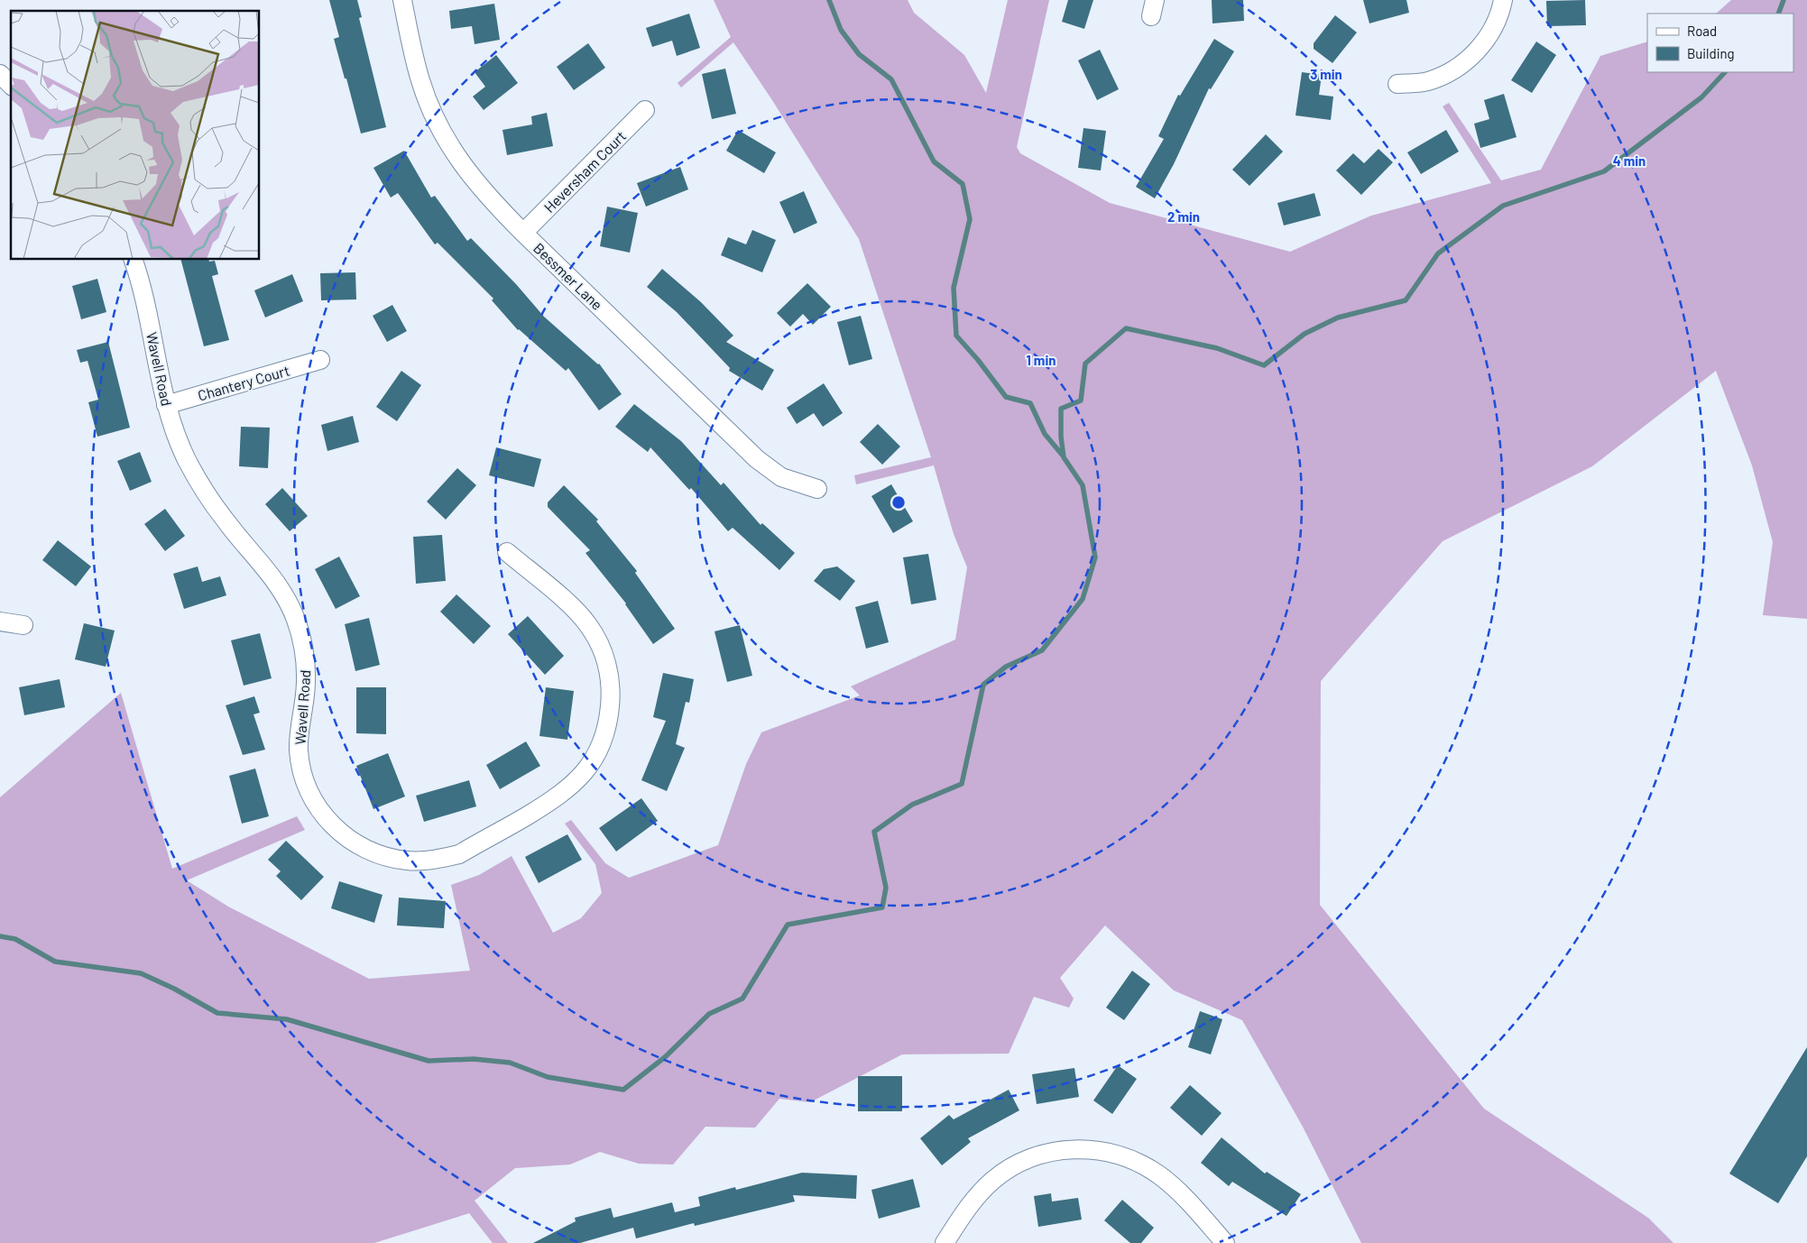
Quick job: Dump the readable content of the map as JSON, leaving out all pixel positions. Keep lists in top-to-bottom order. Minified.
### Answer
{"streets":{"street":["Heversham Court","Bessmer Lane","Wavell Road","Chantery Court"]},"crossings":[["Heversham Court","Bessmer Lane"],["Wavell Road","Chantery Court"]],"legend":["Road","Building"],"rings":["3 min","4 min","2 min","1 min"]}
